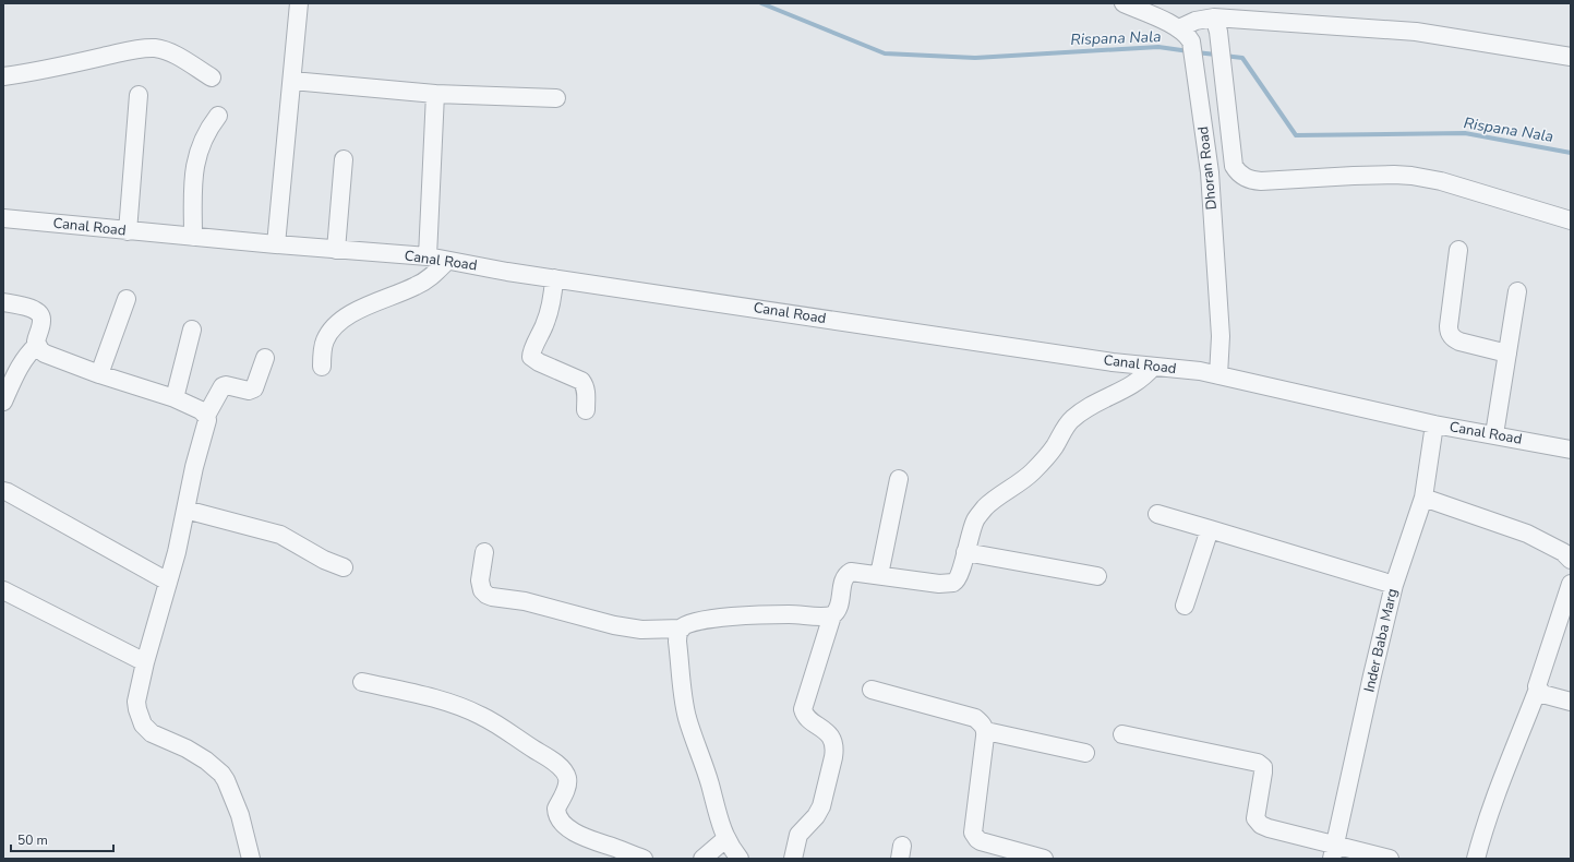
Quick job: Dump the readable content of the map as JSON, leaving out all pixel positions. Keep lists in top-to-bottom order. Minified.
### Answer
{"streets":{"street":["Dhoran Road","Canal Road","Inder Baba Marg"]},"crossings":[["Dhoran Road","Canal Road"],["Canal Road","Inder Baba Marg"]],"water":["Rispana Nala"],"scale_bar":"50 m"}
